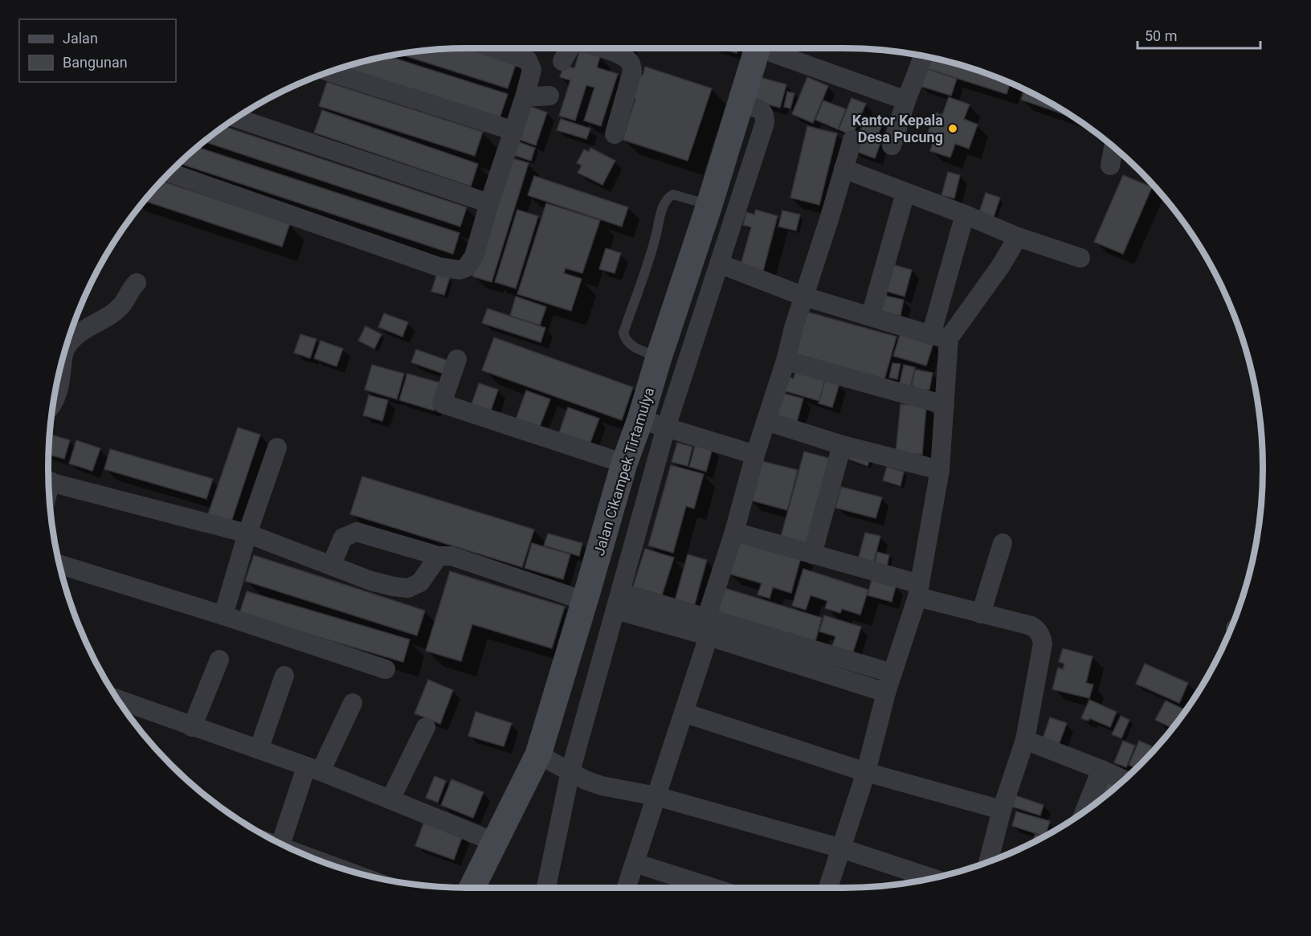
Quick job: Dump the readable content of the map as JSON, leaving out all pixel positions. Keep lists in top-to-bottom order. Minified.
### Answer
{"streets":{"street":["Jalan Cikampek Tirtamulya"]},"places":["Kantor Kepala Desa Pucung"],"legend":["Jalan","Bangunan"],"scale_bar":"50 m"}
